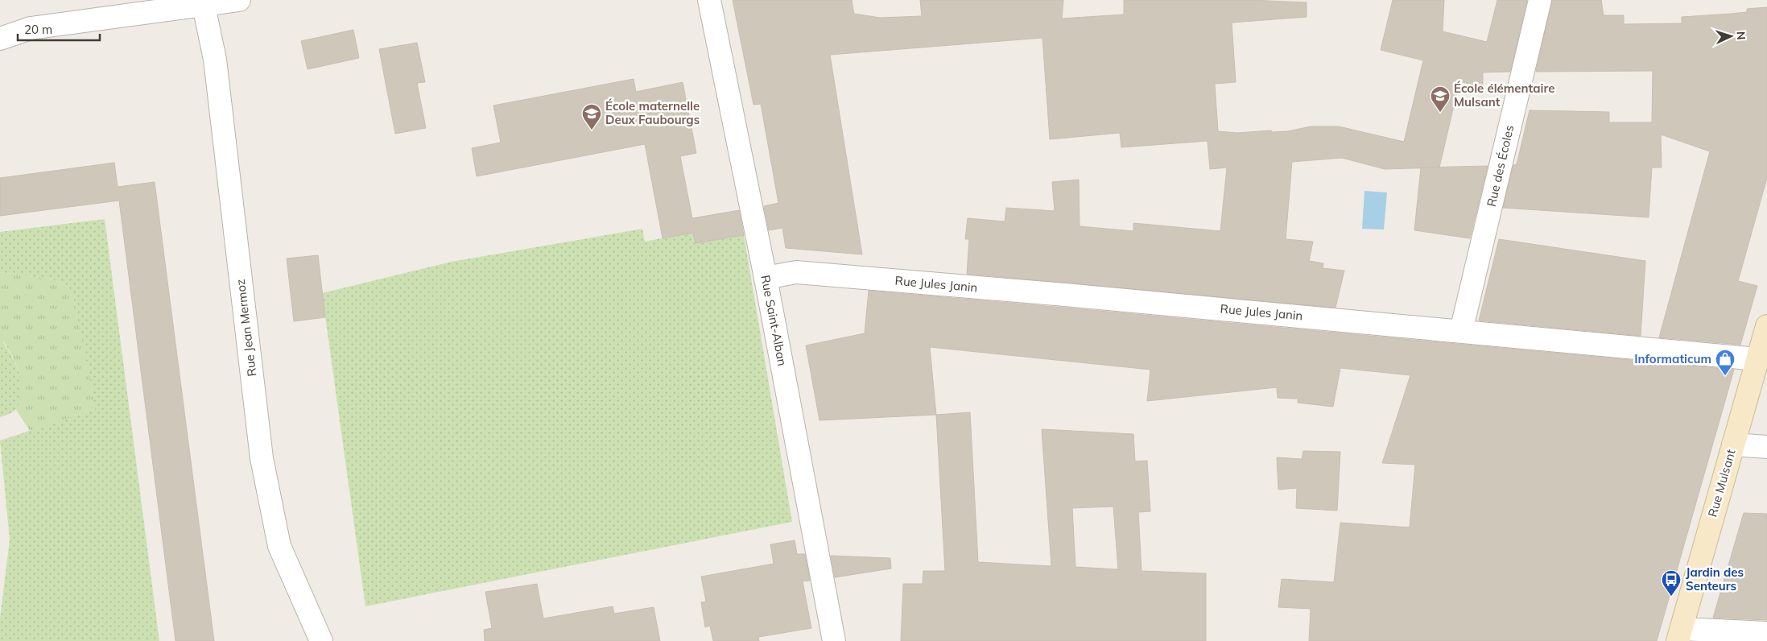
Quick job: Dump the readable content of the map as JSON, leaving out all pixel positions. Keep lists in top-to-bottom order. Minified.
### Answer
{"streets":{"main road":["Rue Mulsant"],"street":["Rue des Écoles","Rue Jules Janin","Rue Saint-Alban","Rue Jean Mermoz"]},"crossings":[["Rue des Écoles","Rue Jules Janin"],["Rue Jules Janin","Rue Saint-Alban"],["Rue Jules Janin","Rue Mulsant"]],"places":{"school or university":["École élémentaire Mulsant","École maternelle Deux Faubourgs"],"shop":["Informaticum"],"bus stop":["Jardin des Senteurs"]},"scale_bar":"20 m","north":"right"}
